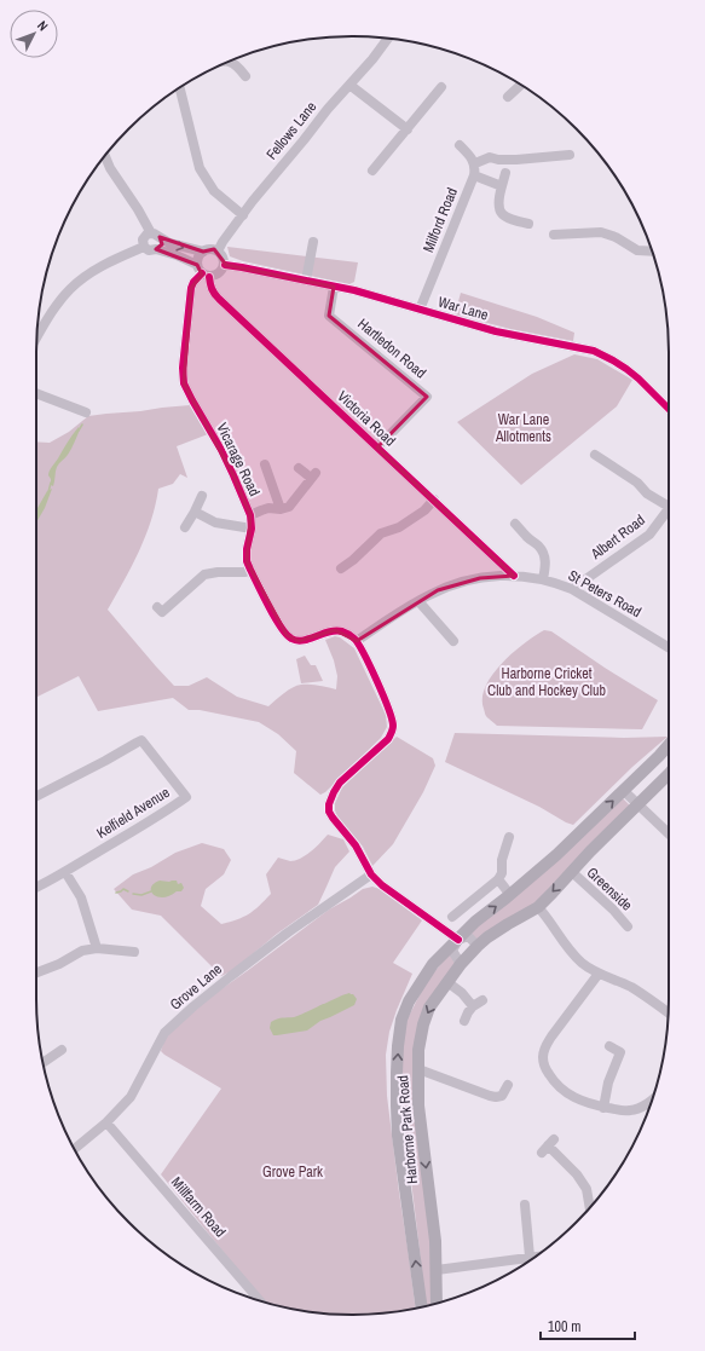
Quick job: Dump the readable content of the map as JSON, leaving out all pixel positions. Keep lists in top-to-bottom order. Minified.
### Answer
{"streets":{"main road":["Harborne Park Road"],"street":["Fellows Lane","Milford Road","War Lane","Hartledon Road","Victoria Road","Vicarage Road","Albert Road","St Peters Road","Kelfield Avenue","Greenside","Grove Lane","Millfarm Road"]},"crossings":[["Fellows Lane","War Lane"],["Fellows Lane","Victoria Road"],["Fellows Lane","Vicarage Road"],["Milford Road","War Lane"],["War Lane","Hartledon Road"],["War Lane","Victoria Road"],["War Lane","Vicarage Road"],["Hartledon Road","Victoria Road"],["Victoria Road","Vicarage Road"],["Victoria Road","St Peters Road"],["Vicarage Road","St Peters Road"],["Albert Road","St Peters Road"],["Greenside","Harborne Park Road"],["Grove Lane","Millfarm Road"]],"parks":["War Lane Allotments","Harborne Cricket Club and Hockey Club","Grove Park"],"scale_bar":"100 m","north":"top right"}
